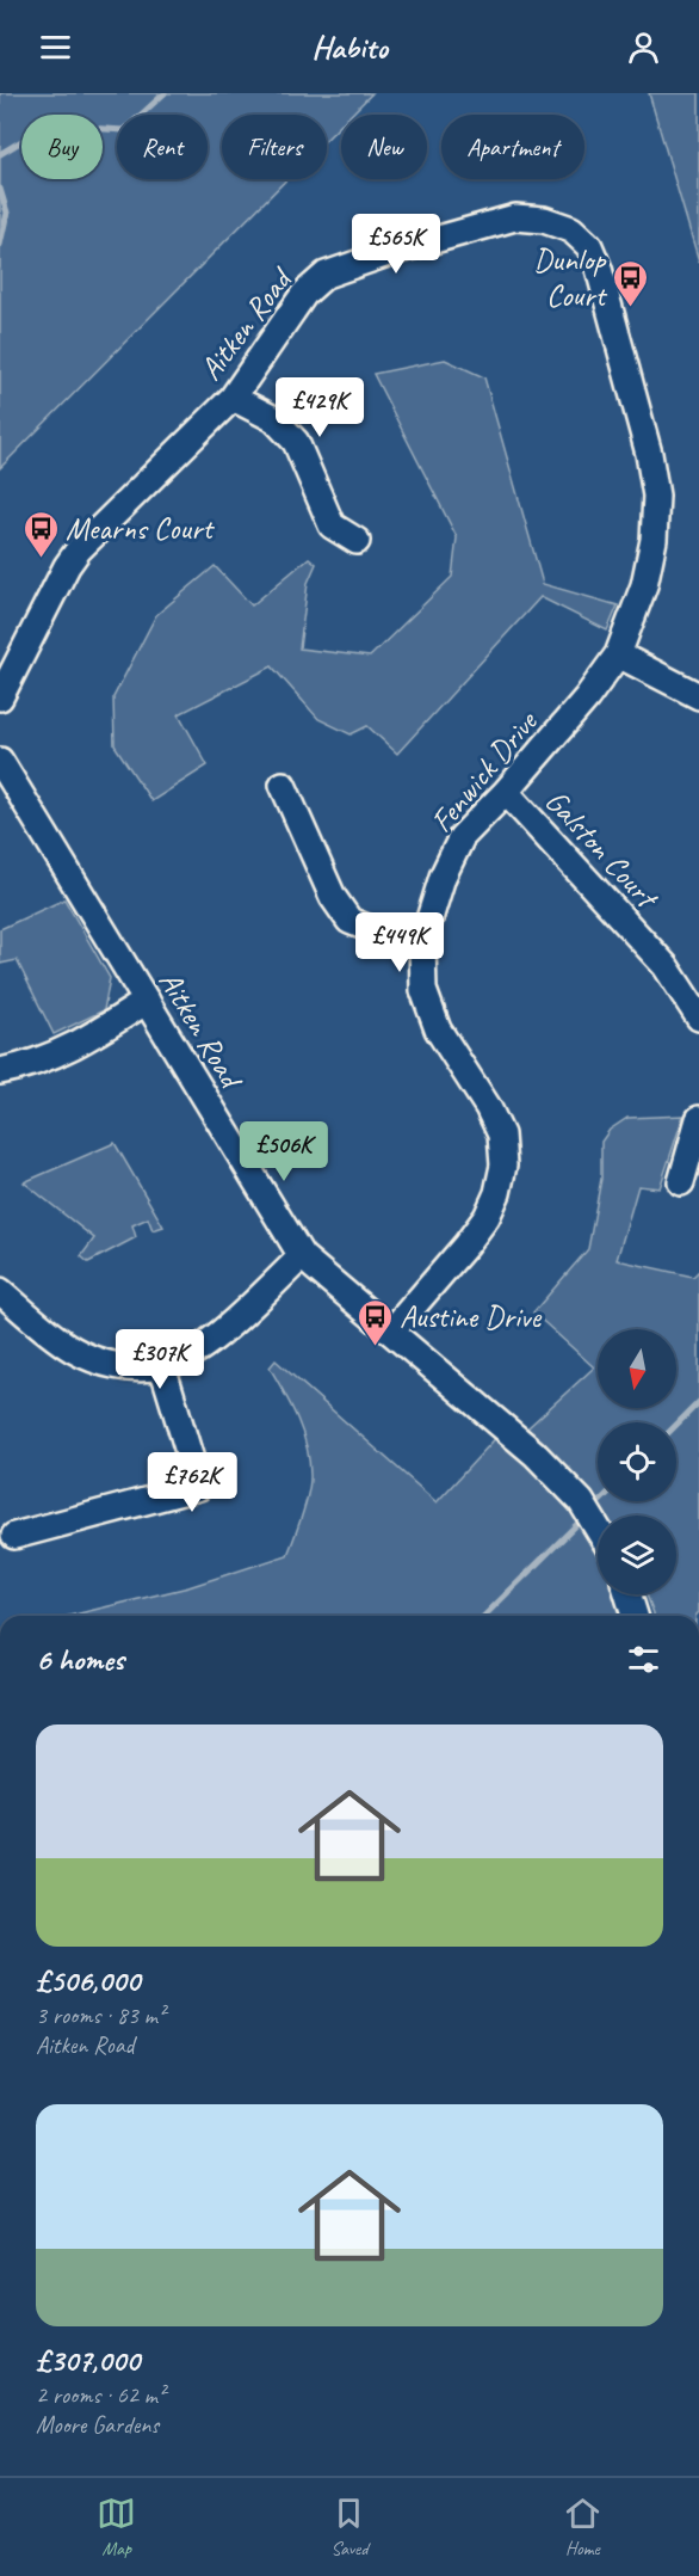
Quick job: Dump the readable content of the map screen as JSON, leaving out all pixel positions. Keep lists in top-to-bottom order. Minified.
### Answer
{"streets":{"street":["Aitken Road","Fenwick Drive","Galston Court"]},"crossings":[["Aitken Road","Fenwick Drive"],["Fenwick Drive","Galston Court"]],"places":{"bus stop":["Dunlop Court","Mearns Court","Austine Drive"]},"north":"bottom","page":{"header":"Habito","chip":["Buy","Rent","Filters","New","Apartment"],"price":["£565K","£429K","£449K","£506K","£307K","£762K"],"heading":"6 homes","list":[{"name":"£506,000","note":"3 rooms · 83 m² · Aitken Road"},{"name":"£307,000","note":"2 rooms · 62 m² · Moore Gardens"}],"tabs":["Map","Saved","Home"]}}
